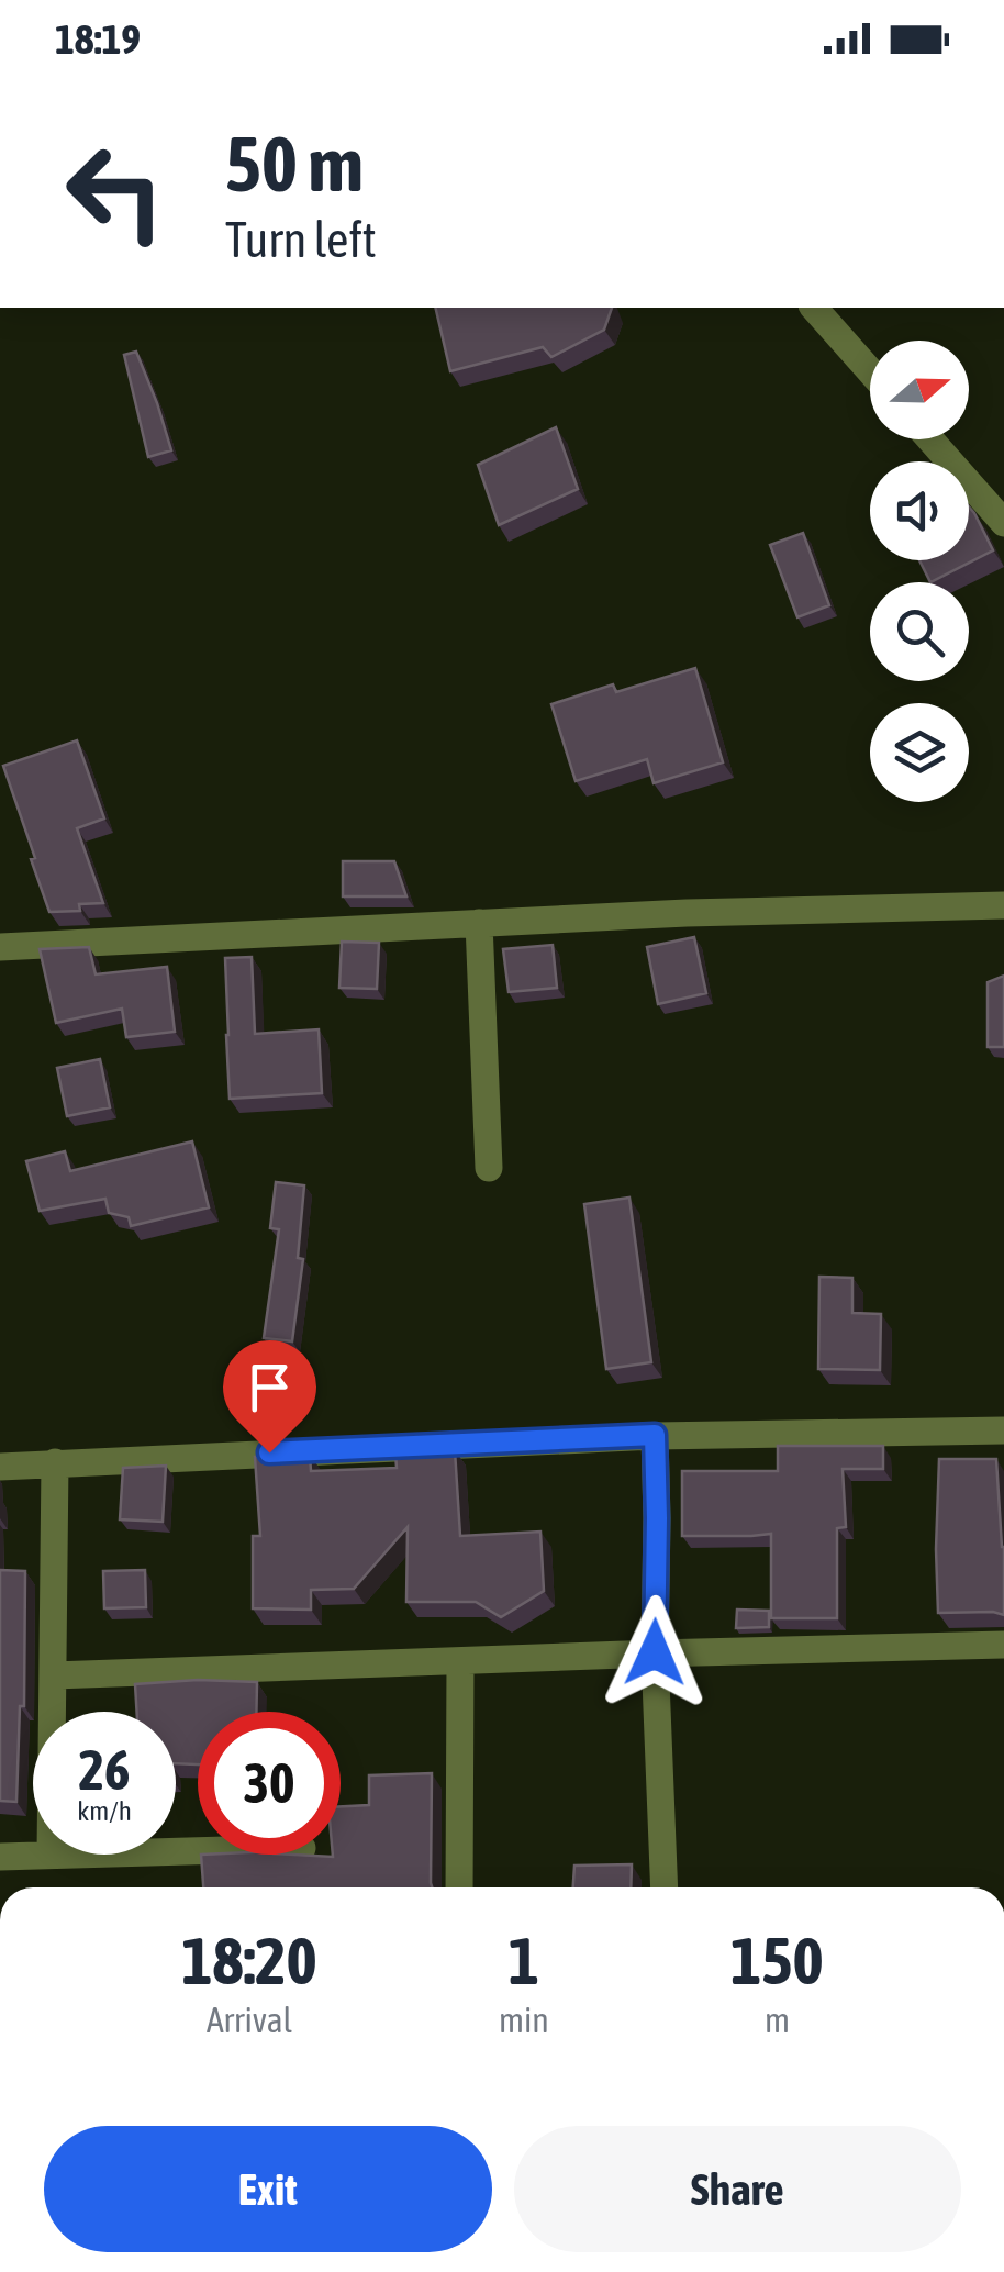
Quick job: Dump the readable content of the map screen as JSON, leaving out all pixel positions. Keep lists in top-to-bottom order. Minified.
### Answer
{"north":"right","page":{"status":"18:19","turn":["50 m","Turn left"],"speed":"26 km/h","limit":"30","eta":["18:20","Arrival","1","min","150","m"],"buttons":["Exit","Share"]}}
